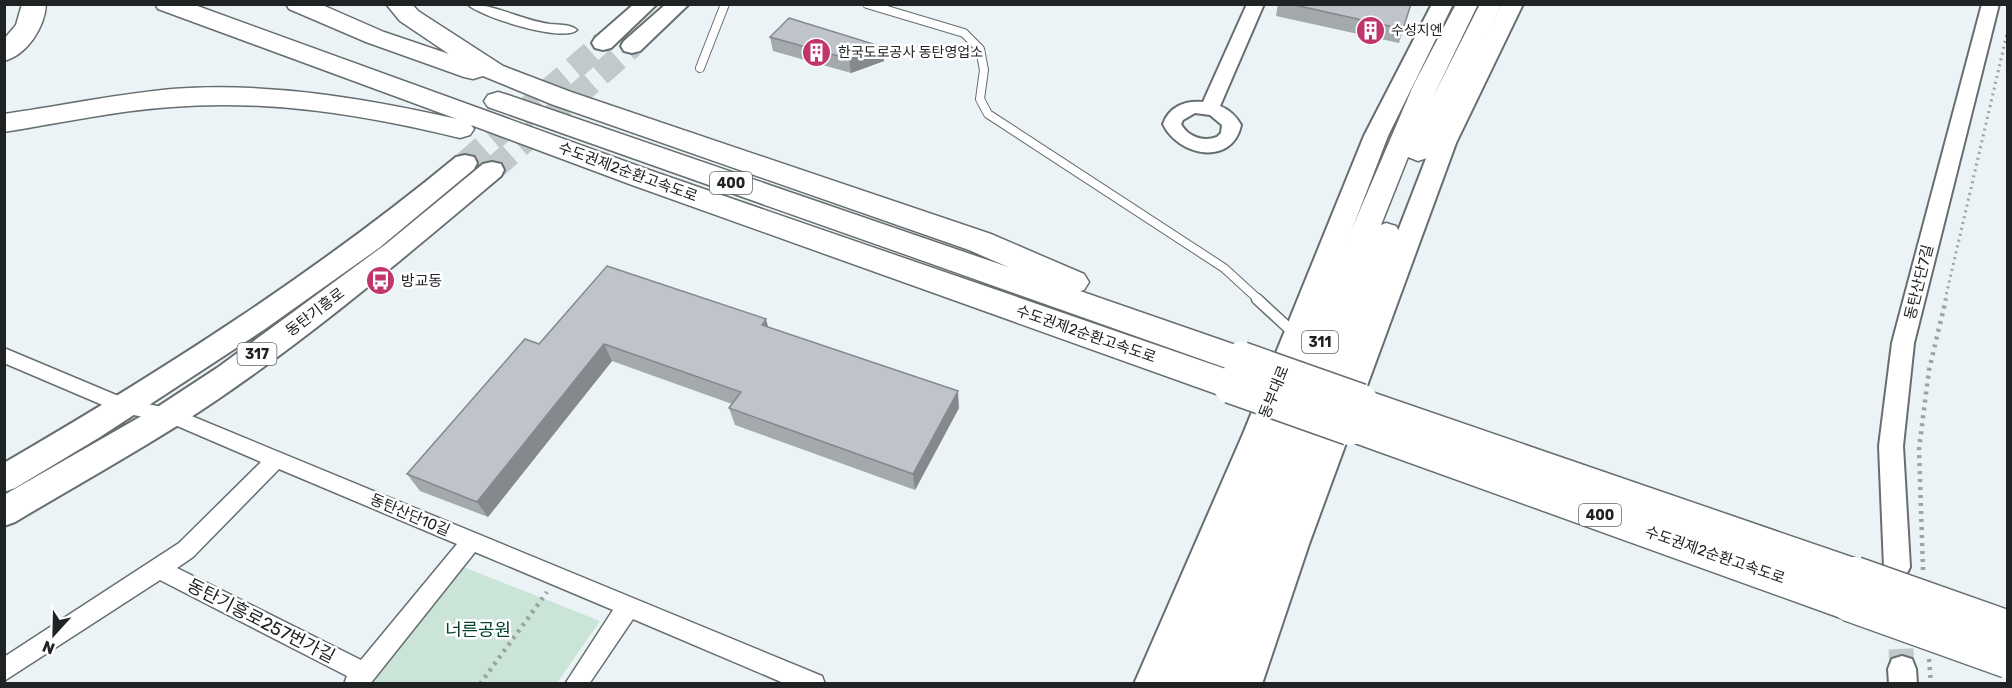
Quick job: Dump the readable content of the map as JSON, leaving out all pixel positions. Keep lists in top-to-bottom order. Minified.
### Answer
{"streets":{"highway":["수도권제2순환고속도로","400","311","동부대로"],"main road":["동탄기흥로","317"],"street":["동탄산단7길","동탄산단10길","동탄기흥로257번가길"]},"crossings":[["동탄기흥로","동탄산단10길"]],"parks":["너른공원"],"places":{"building":["수성지엔","한국도로공사 동탄영업소"],"bus stop":["방교동"]},"north":"bottom"}
